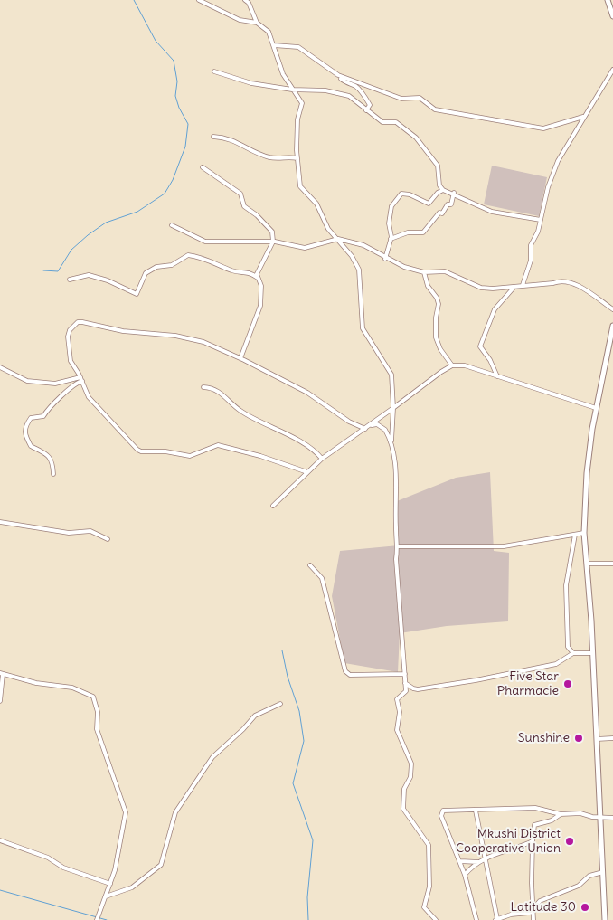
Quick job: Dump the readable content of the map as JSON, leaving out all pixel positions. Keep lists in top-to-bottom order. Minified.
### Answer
{"places":["Five Star Pharmacie","Sunshine","Mkushi District Cooperative Union","Latitude 30"]}
